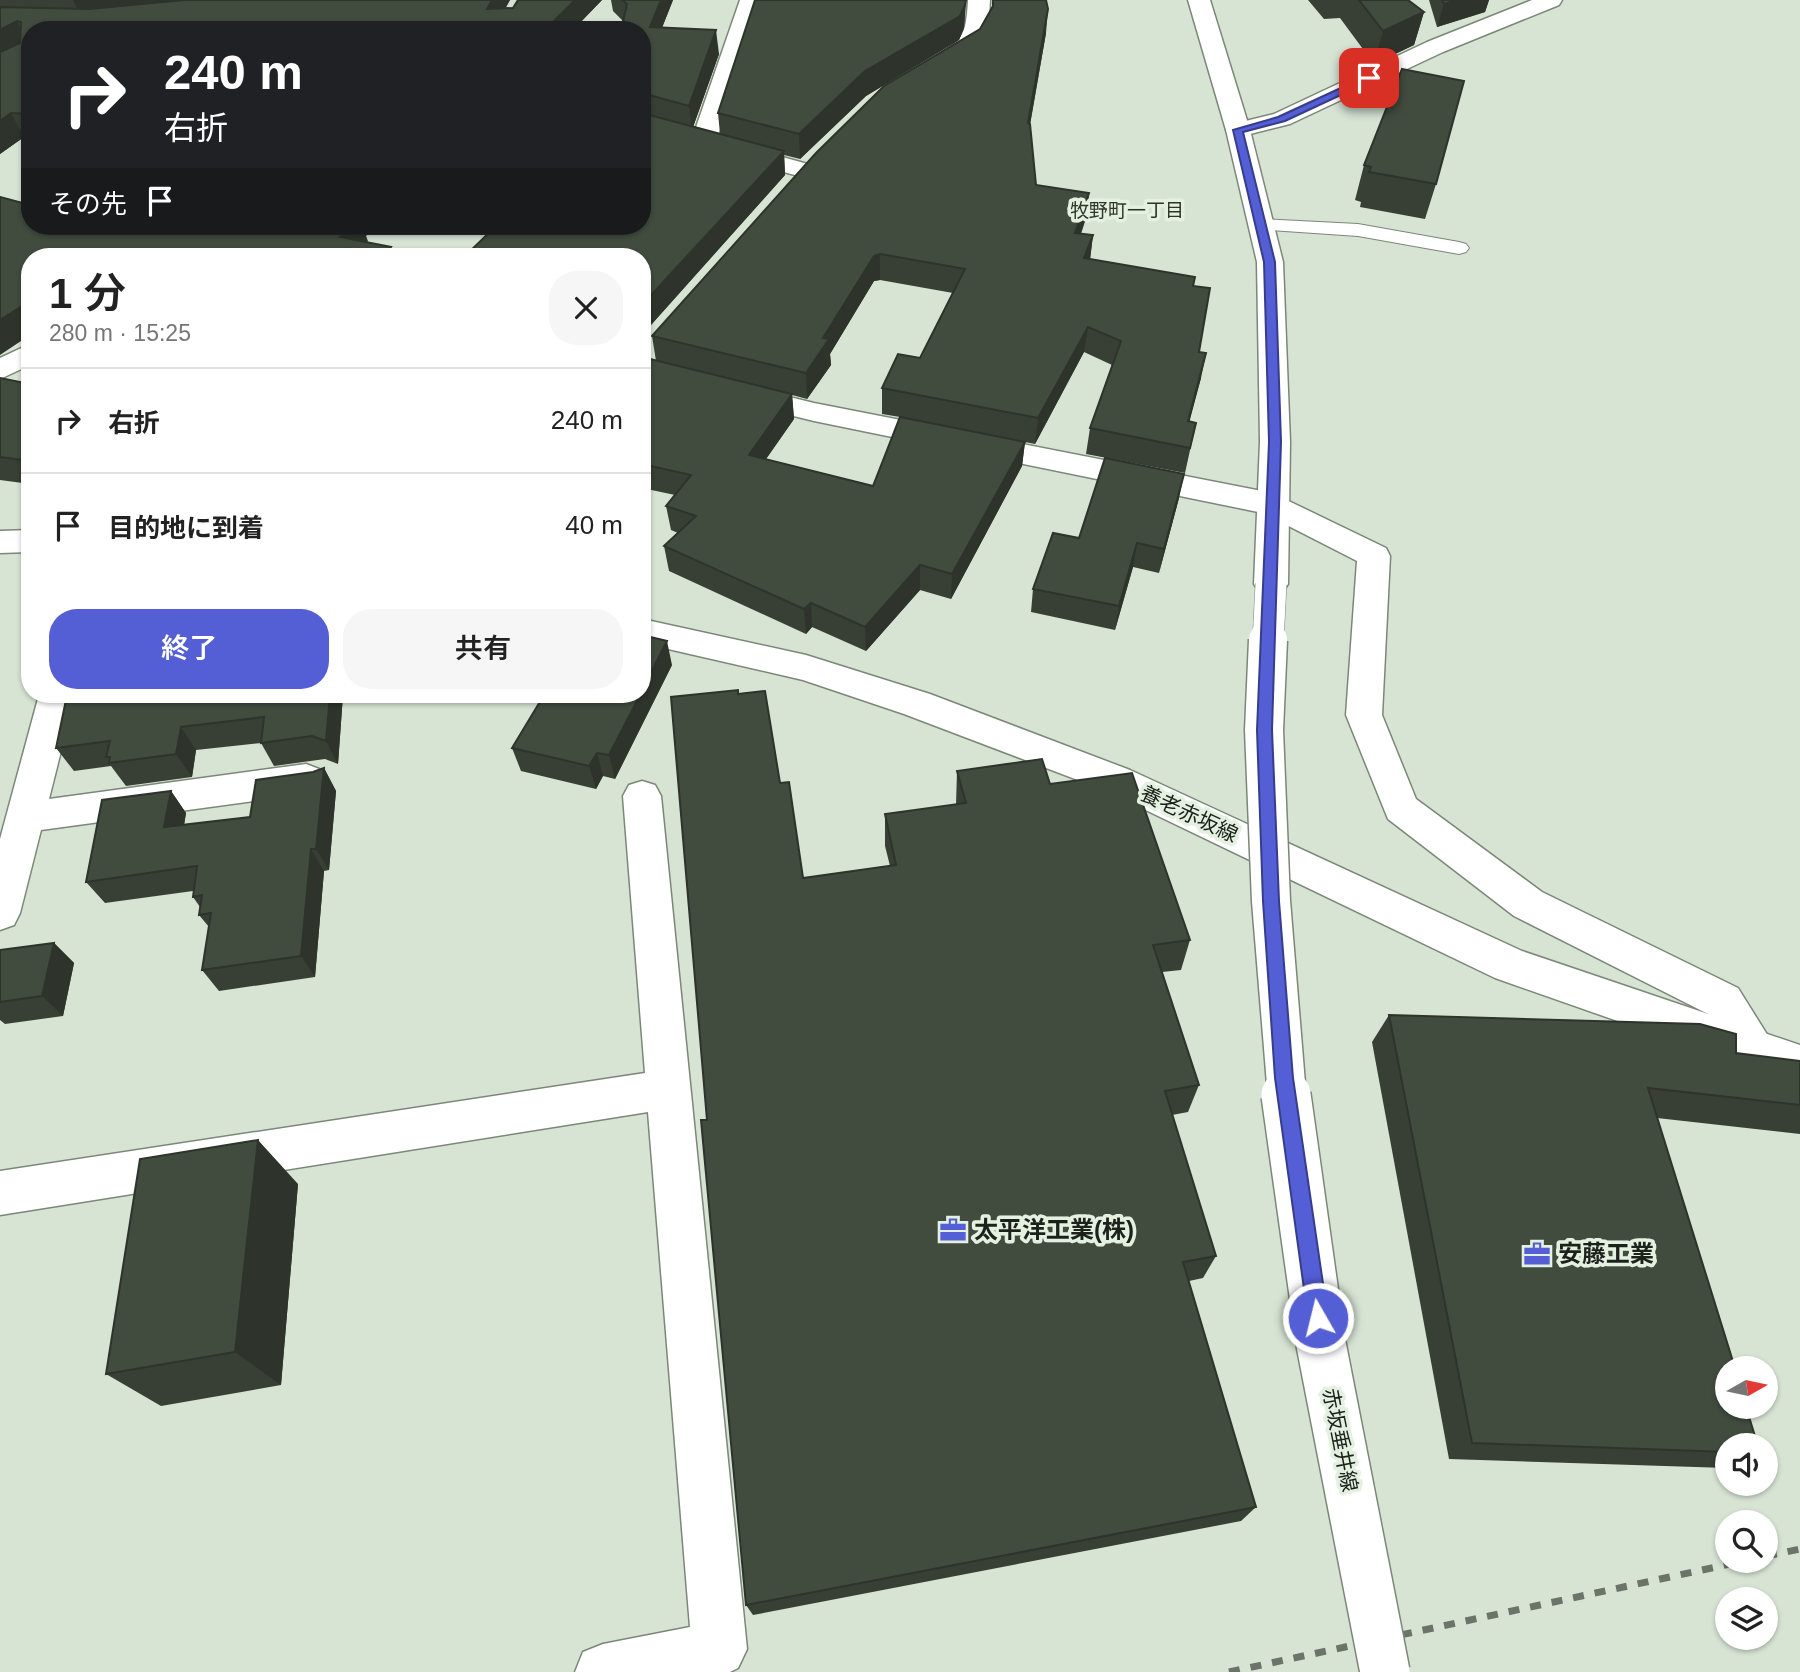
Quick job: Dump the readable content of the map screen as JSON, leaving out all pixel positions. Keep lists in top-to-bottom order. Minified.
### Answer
{"streets":{"street":["養老赤坂線","赤坂垂井線"]},"districts":["牧野町一丁目"],"places":{"office":["太平洋工業(株)","安藤工業"]},"north":"right","page":{"turn":["240 m","右折"],"then":"その先","heading":["1 分","280 m · 15:25"],"list":[{"name":"右折","value":"240 m"},{"name":"目的地に到着","value":"40 m"}],"buttons":["終了","共有"]}}
